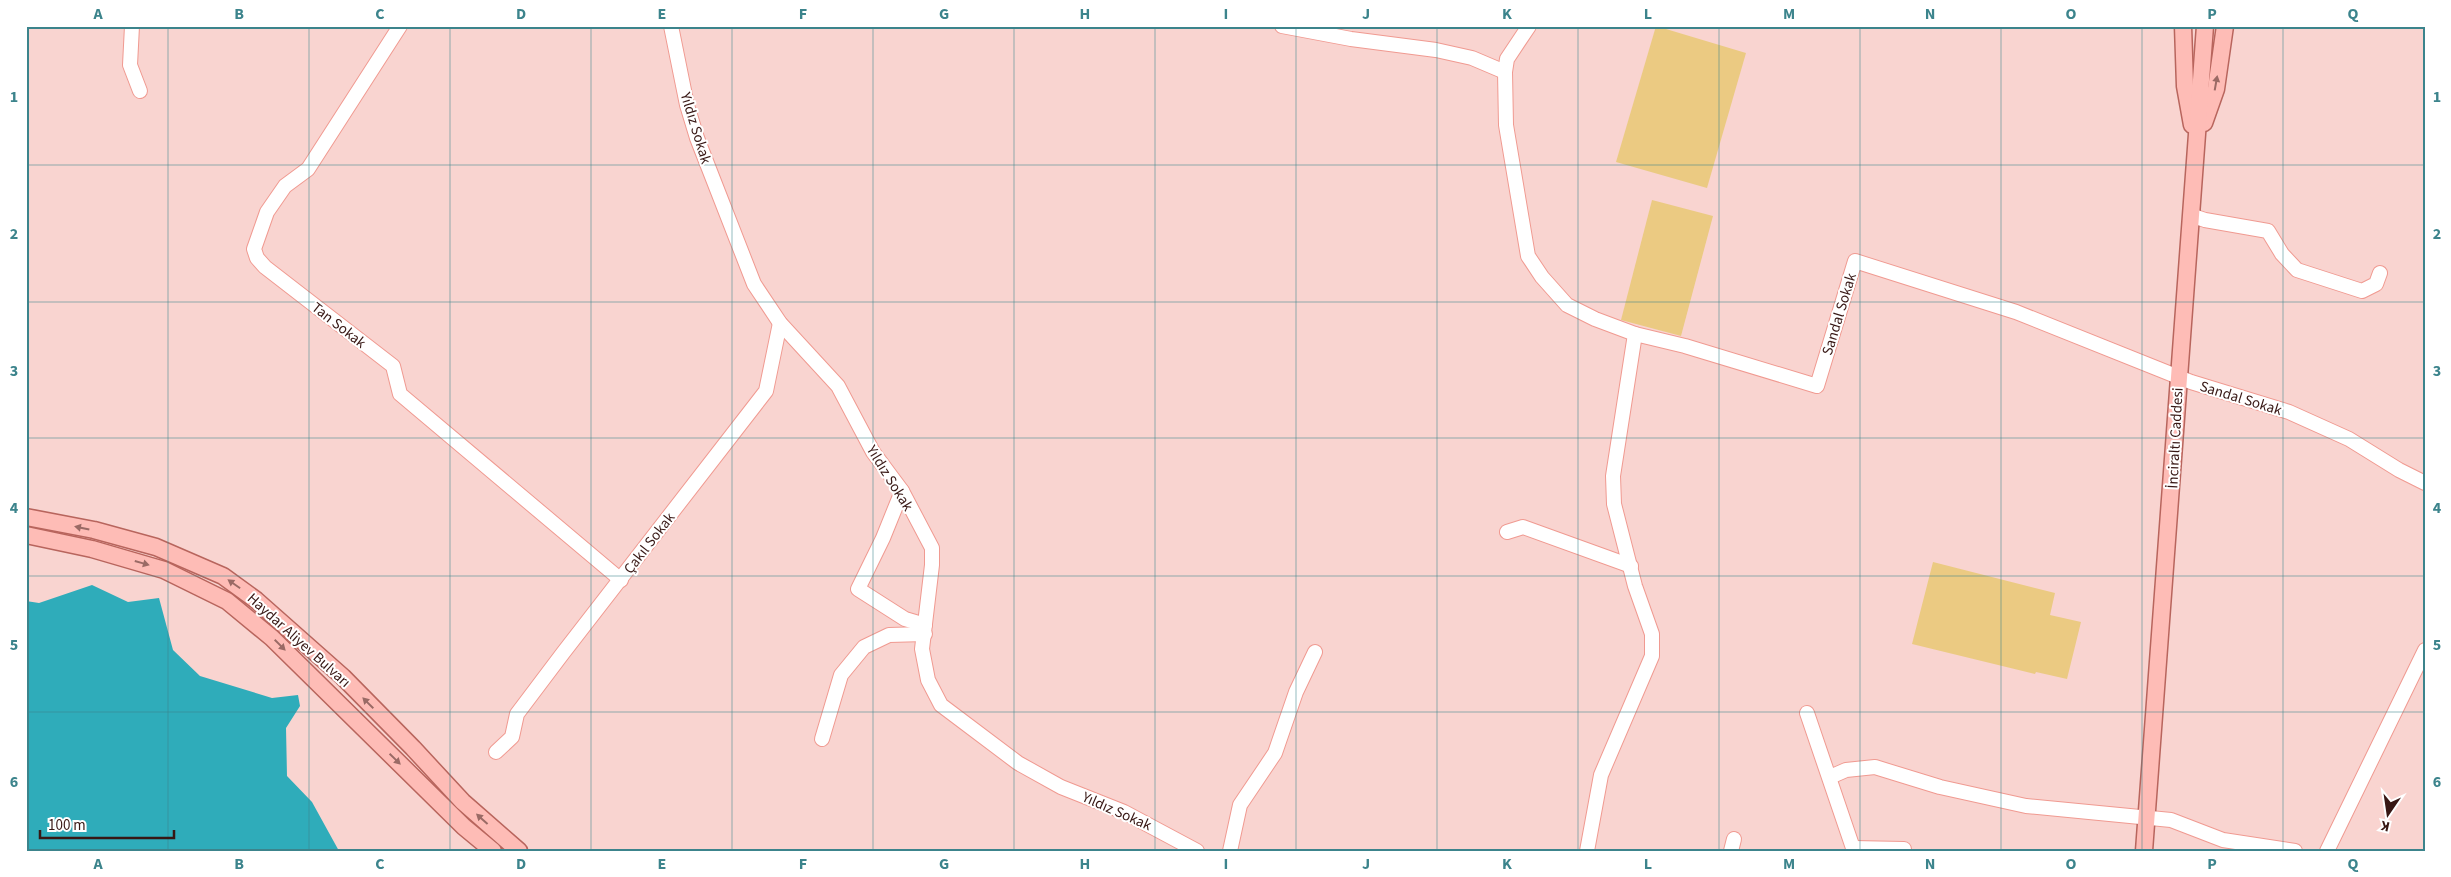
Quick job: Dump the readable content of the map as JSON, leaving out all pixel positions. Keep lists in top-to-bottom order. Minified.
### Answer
{"streets":{"main road":["İnciraltı Caddesi","Haydar Aliyev Bulvarı"],"street":["Yıldız Sokak","Sandal Sokak","Tan Sokak","Çakıl Sokak"]},"crossings":[["Yıldız Sokak","Çakıl Sokak"],["Sandal Sokak","İnciraltı Caddesi"],["Tan Sokak","Çakıl Sokak"]],"scale_bar":"100 m","north":"bottom","grid":{"columns":["A","B","C","D","E","F","G","H","I","J","K","L","M","N","O","P","Q"],"rows":["1","2","3","4","5","6"]}}
